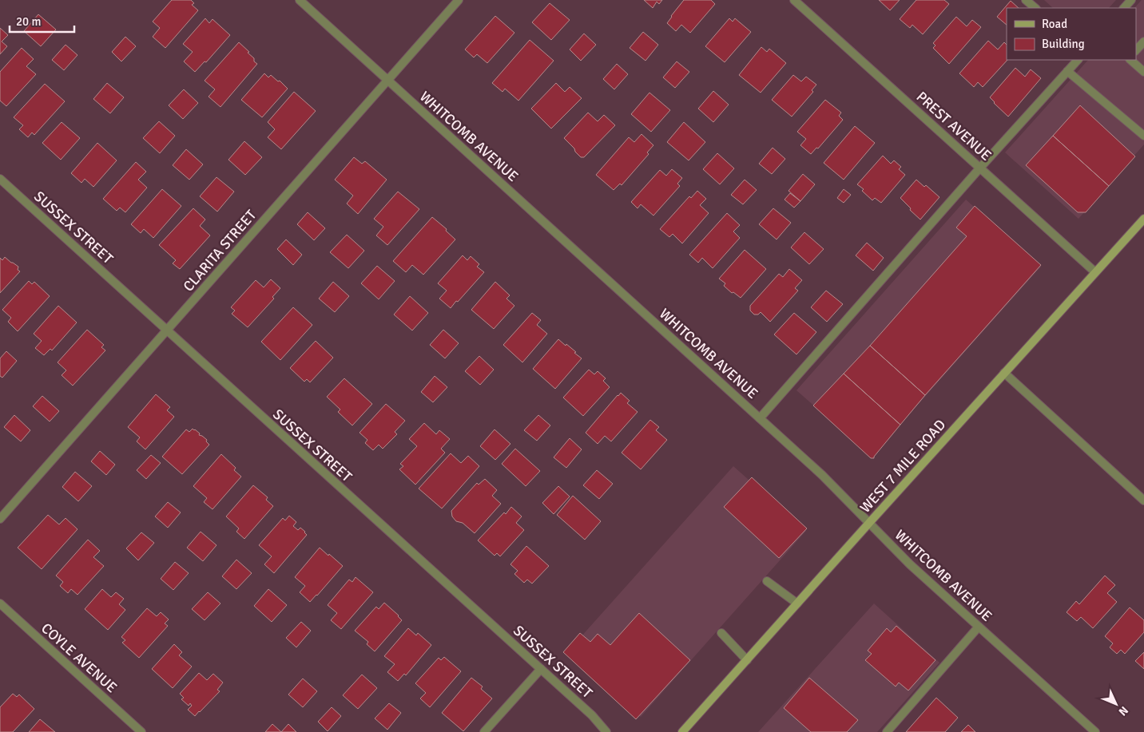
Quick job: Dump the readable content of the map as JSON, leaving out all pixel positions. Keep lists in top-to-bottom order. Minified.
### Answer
{"streets":{"main road":["WEST 7 MILE ROAD"],"street":["PREST AVENUE","WHITCOMB AVENUE","SUSSEX STREET","CLARITA STREET","COYLE AVENUE"]},"crossings":[["PREST AVENUE","WEST 7 MILE ROAD"],["WHITCOMB AVENUE","CLARITA STREET"],["WHITCOMB AVENUE","WEST 7 MILE ROAD"],["SUSSEX STREET","CLARITA STREET"]],"legend":["Road","Building"],"scale_bar":"20 m","north":"bottom right"}
